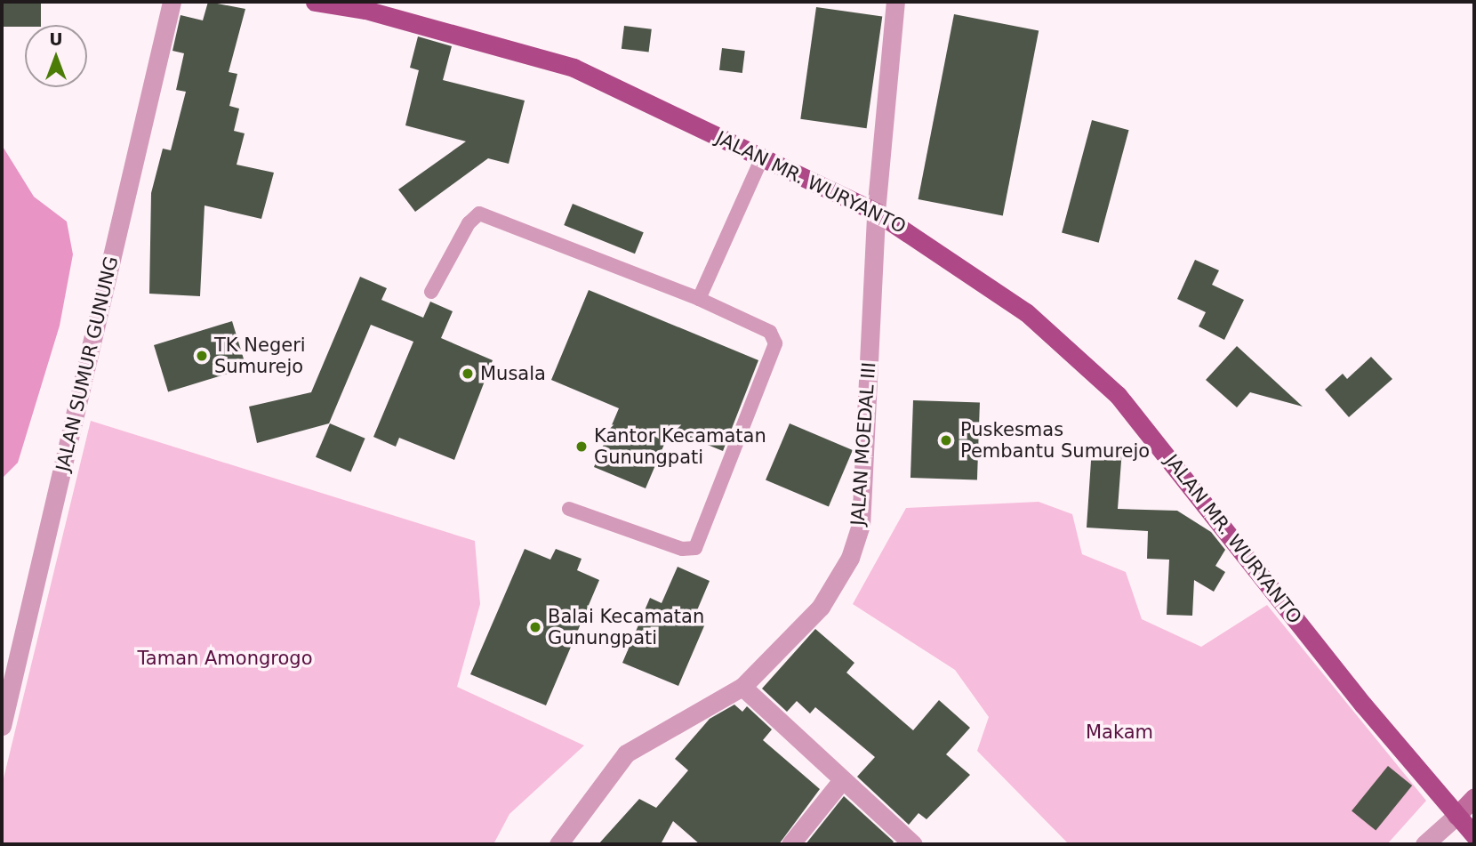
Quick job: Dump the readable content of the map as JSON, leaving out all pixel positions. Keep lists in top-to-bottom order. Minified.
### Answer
{"streets":{"main road":["JALAN MR. WURYANTO"],"street":["JALAN SUMUR GUNUNG","JALAN MOEDAL III"]},"crossings":[["JALAN MR. WURYANTO","JALAN MOEDAL III"]],"parks":["Taman Amongrogo","Makam"],"places":["TK Negeri Sumurejo","Musala","Puskesmas Pembantu Sumurejo","Kantor Kecamatan Gunungpati","Balai Kecamatan Gunungpati"],"north":"top"}
